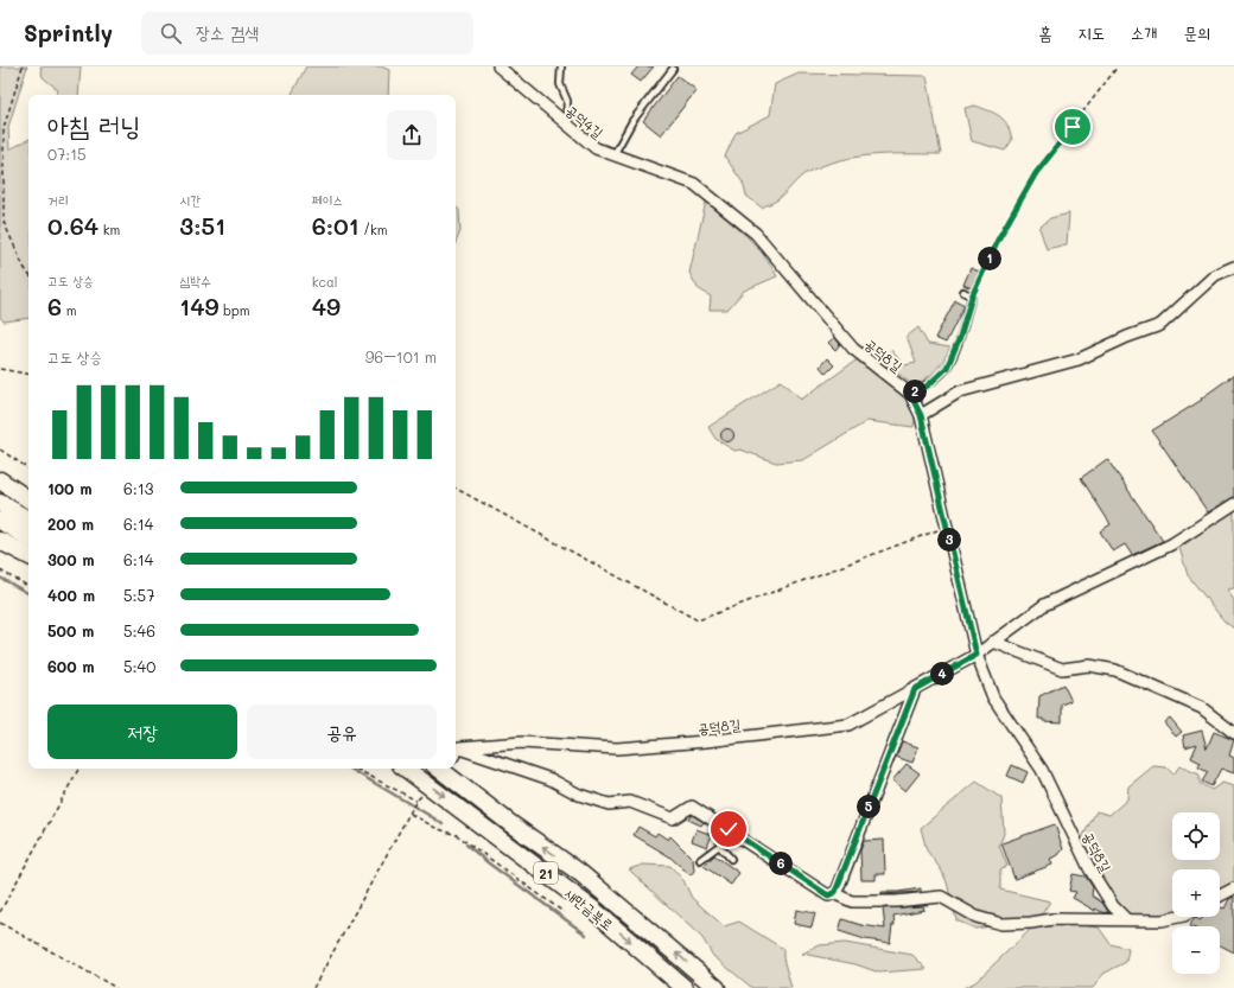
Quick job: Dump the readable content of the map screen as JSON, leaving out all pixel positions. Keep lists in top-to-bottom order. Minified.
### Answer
{"streets":{"highway":["21","새만금북로"],"street":["공덕4길","공덕8길"]},"crossings":[["공덕4길","공덕8길"]],"page":{"header":"Sprintly","search":"장소 검색","nav":["홈","지도","소개","문의"],"heading":["아침 러닝","07:15"],"stats":[["거리","0.64 km"],["시간","3:51"],["페이스","6:01 /km"],["고도 상승","6 m"],["심박수","149 bpm"],["kcal","49"]],"pins":["1","2","3","4","5","6"],"chart":["고도 상승","96–101 m"],"list":[{"name":"100 m","note":"6:13"},{"name":"200 m","note":"6:14"},{"name":"300 m","note":"6:14"},{"name":"400 m","note":"5:57"},{"name":"500 m","note":"5:46"},{"name":"600 m","note":"5:40"}],"buttons":["저장","공유"],"map_buttons":["+","−"]}}
